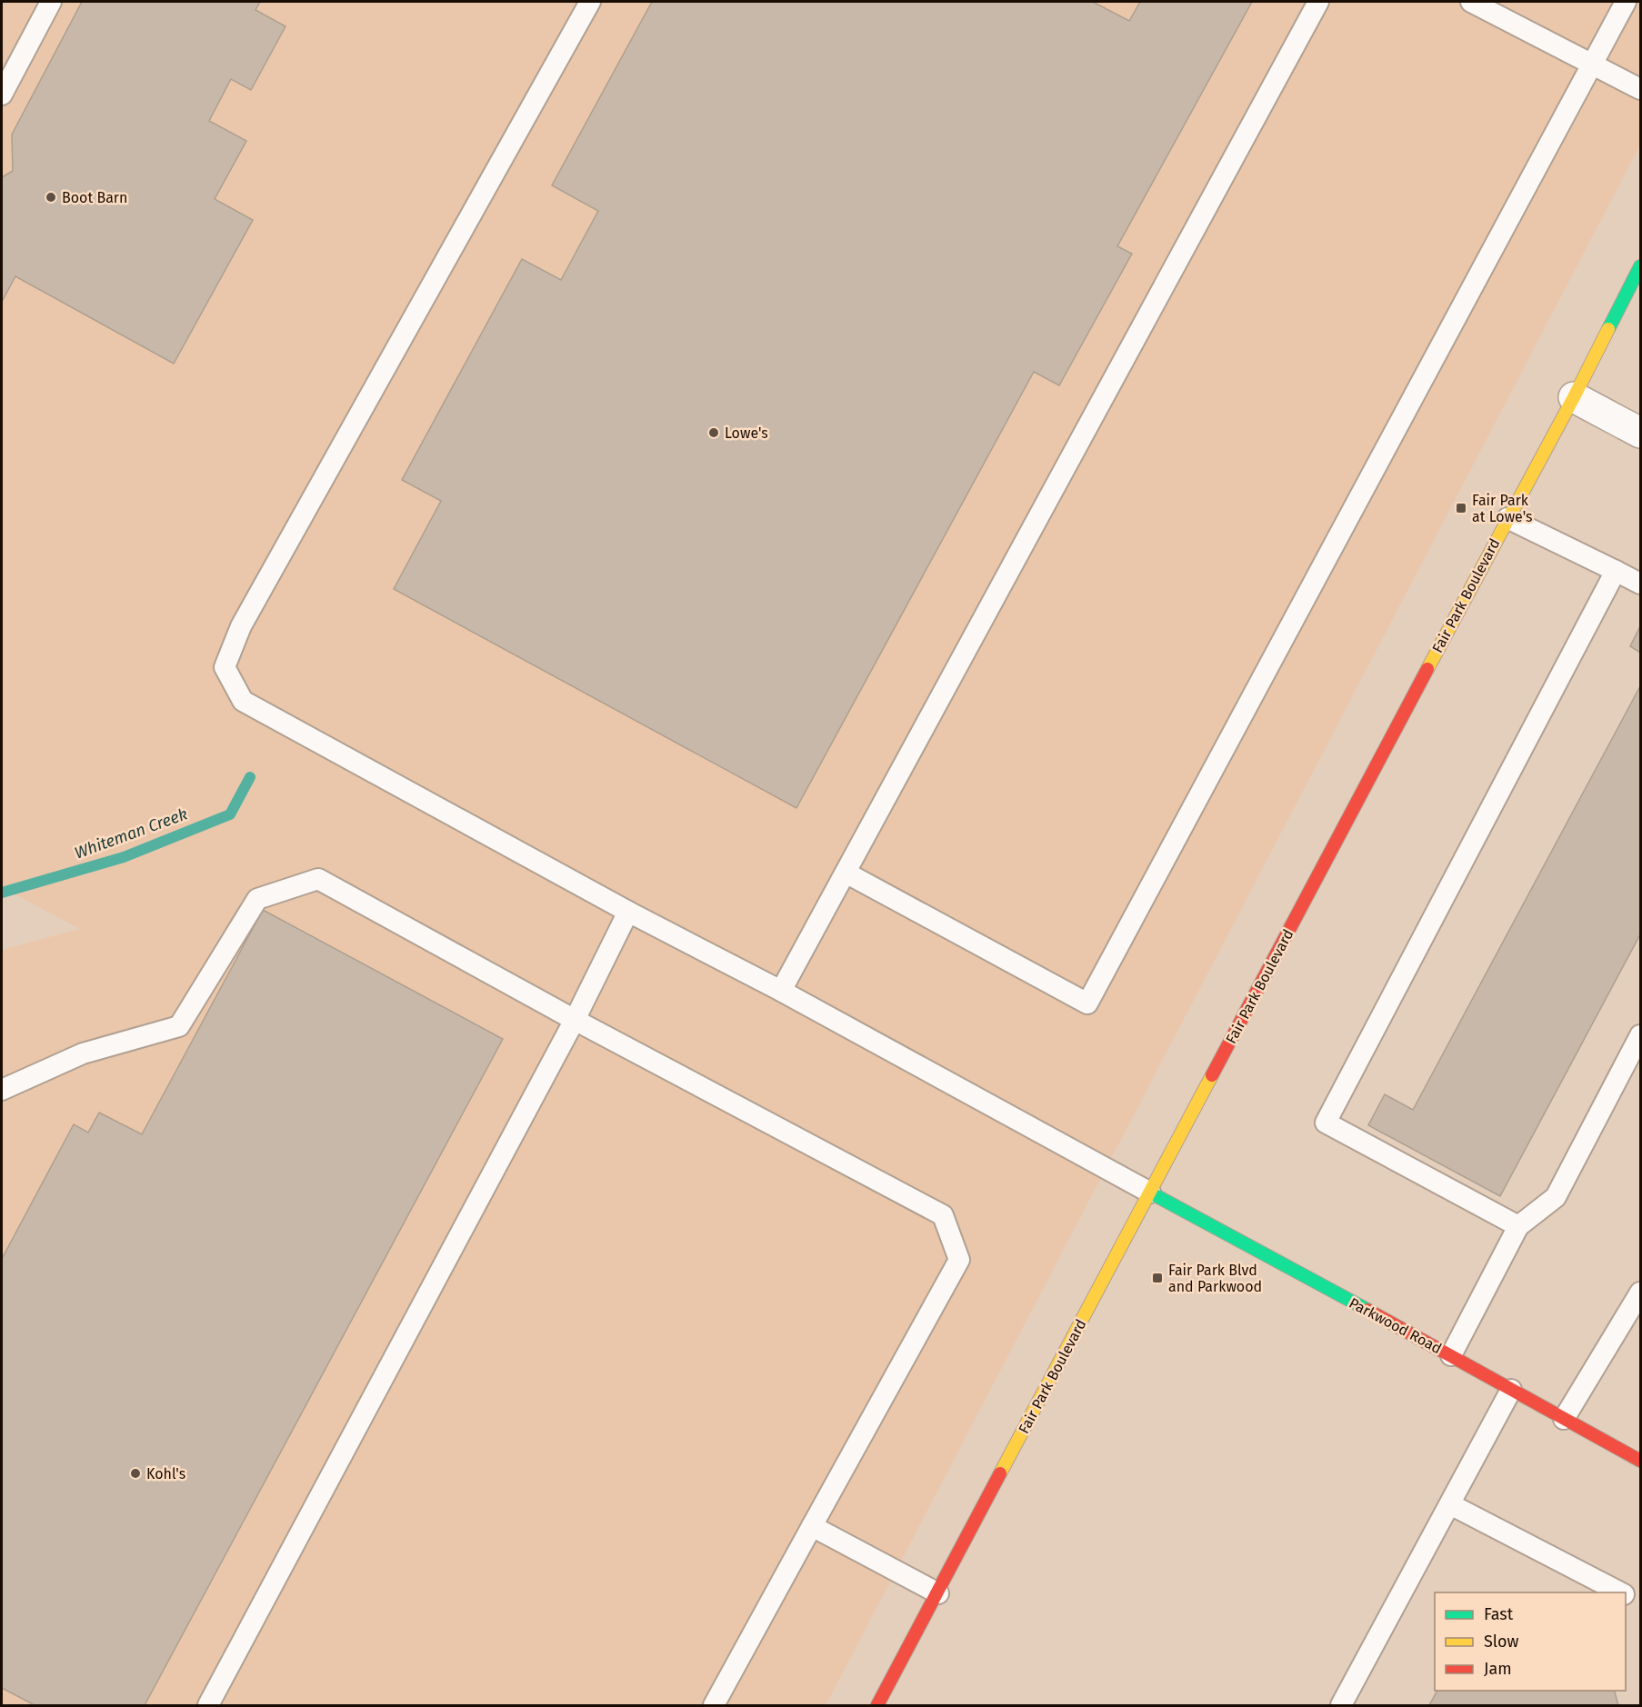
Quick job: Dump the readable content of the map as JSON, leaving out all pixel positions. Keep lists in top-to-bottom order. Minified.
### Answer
{"streets":{"street":["Fair Park Boulevard","Parkwood Road"]},"crossings":[["Fair Park Boulevard","Parkwood Road"]],"water":["Whiteman Creek"],"places":{"other":["Boot Barn","Lowe's","Kohl's"],"transit":["Fair Park at Lowe's","Fair Park Blvd and Parkwood"]},"legend":["Fast","Slow","Jam"]}
